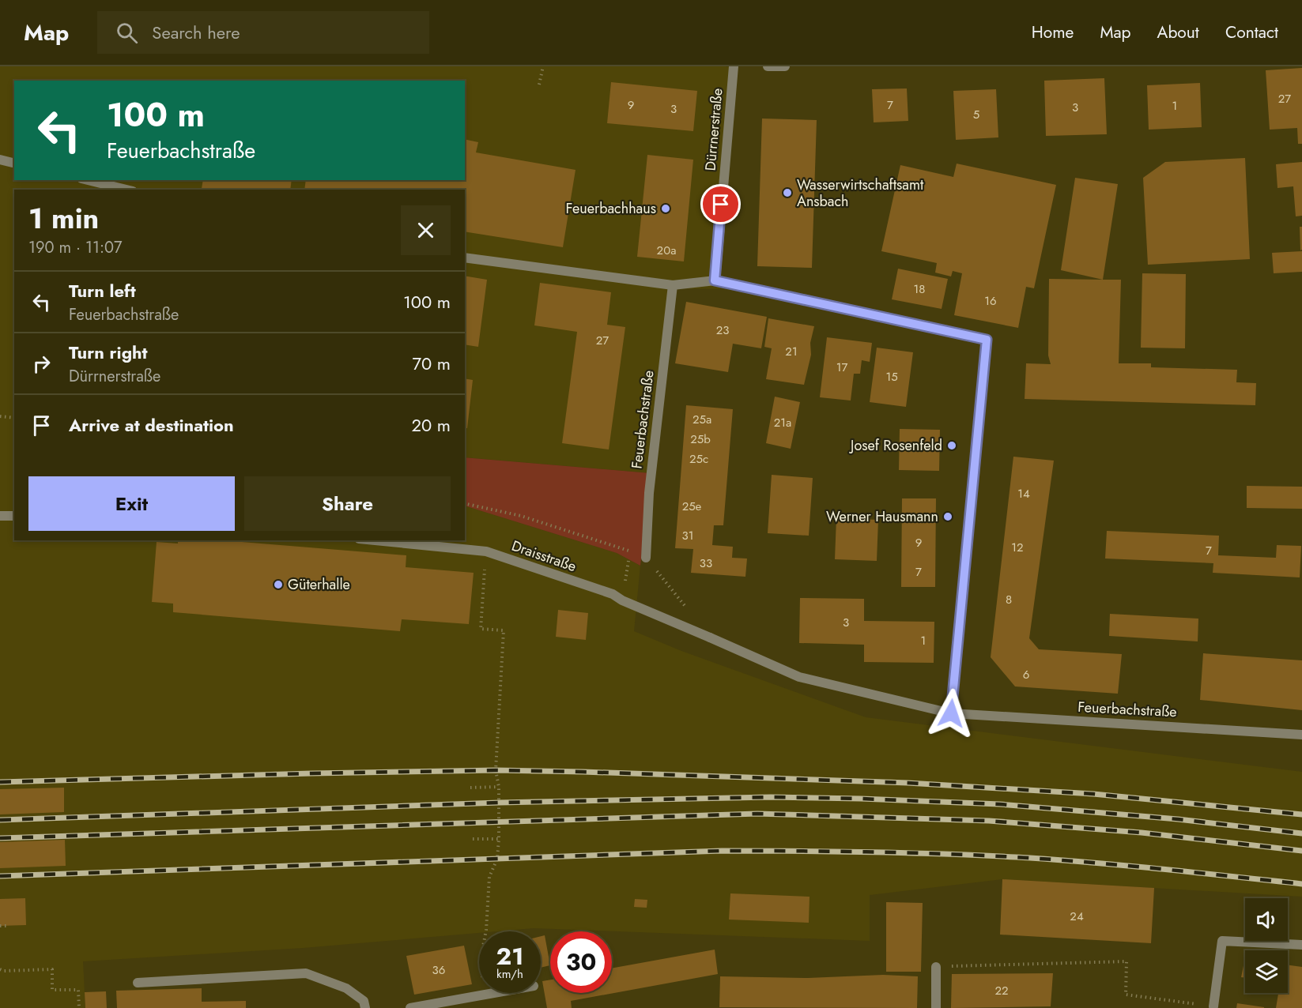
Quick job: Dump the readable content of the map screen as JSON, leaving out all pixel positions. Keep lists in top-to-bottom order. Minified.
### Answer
{"streets":{"street":["Dürrnerstraße","Feuerbachstraße","Draisstraße"]},"crossings":[["Feuerbachstraße","Draisstraße"]],"places":["Wasserwirtschaftsamt Ansbach","Feuerbachhaus","Josef Rosenfeld","Werner Hausmann","Güterhalle"],"house_numbers":["27","9","7","1","3","3","5","20a","18","16","23","27","21","17","15","25a","21a","25b","25c","14","25e","31","9","12","7","33","7","8","3","1","6","24","36","22"],"page":{"header":"Map","search":"Search here","nav":["Home","Map","About","Contact"],"turn":["100 m","Feuerbachstraße"],"heading":["1 min","190 m · 11:07"],"list":[{"name":"Turn left","note":"Feuerbachstraße","value":"100 m"},{"name":"Turn right","note":"Dürrnerstraße","value":"70 m"},{"name":"Arrive at destination","value":"20 m"}],"buttons":["Exit","Share"],"speed":"21 km/h","limit":"30"}}
